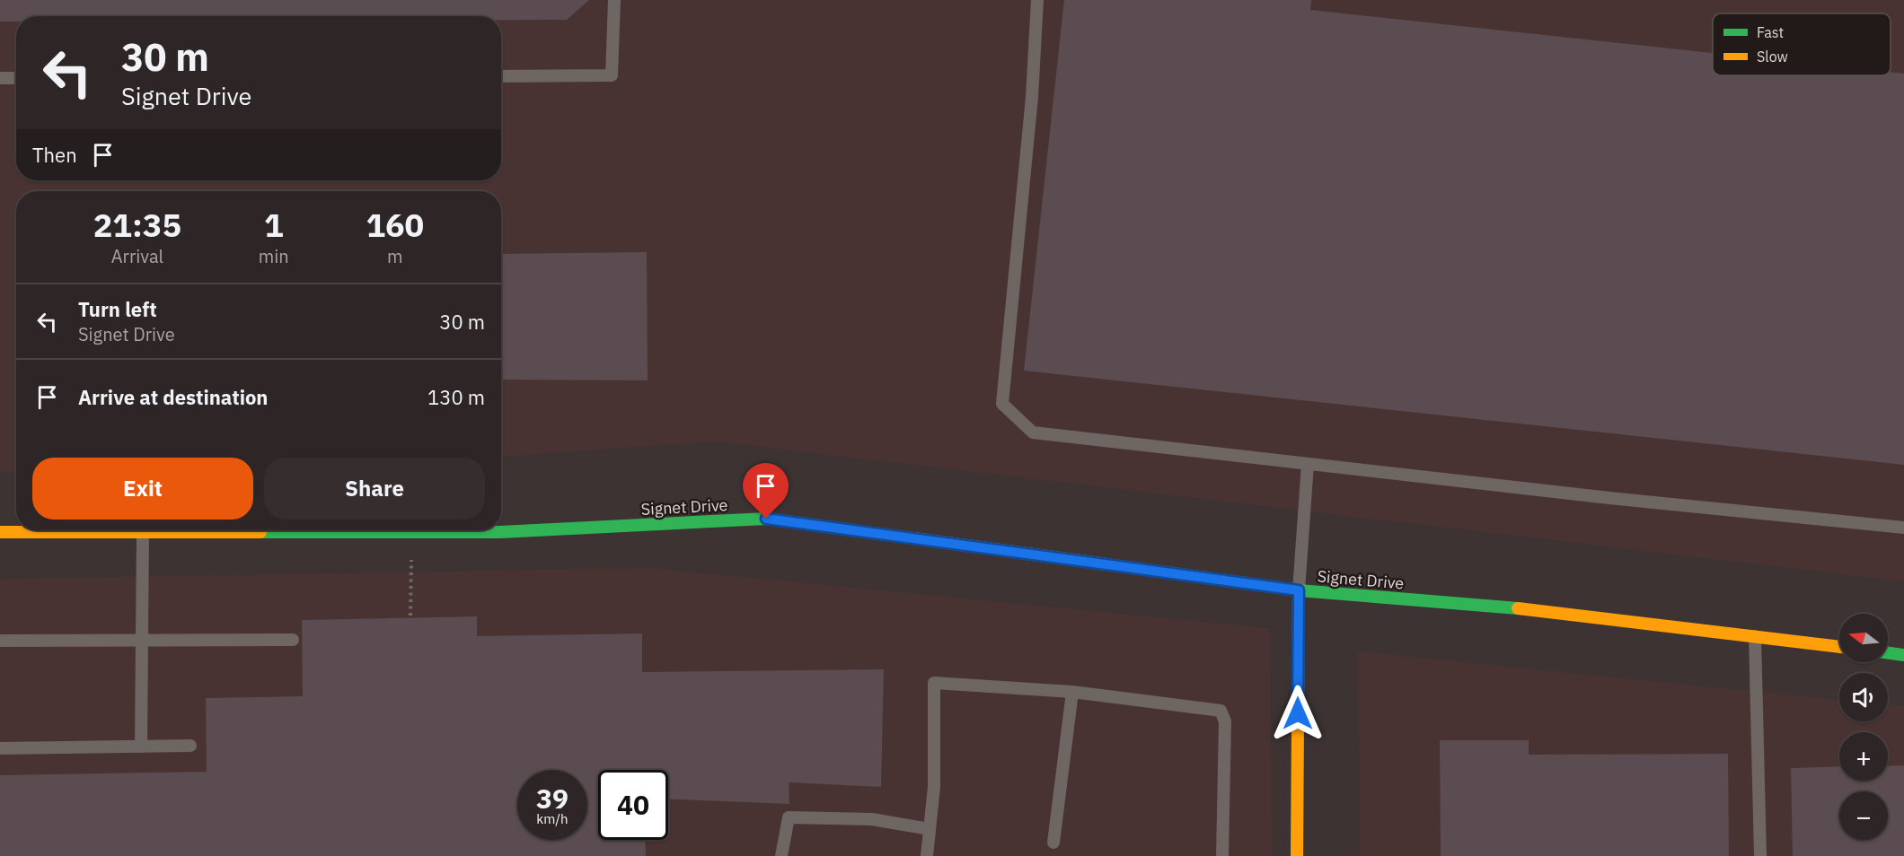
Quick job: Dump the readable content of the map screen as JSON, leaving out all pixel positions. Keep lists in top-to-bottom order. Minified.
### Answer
{"streets":{"street":["Signet Drive"]},"legend":["Fast","Slow"],"north":"left","page":{"turn":["30 m","Signet Drive"],"then":"Then","eta":["21:35","Arrival","1","min","160","m"],"list":[{"name":"Turn left","note":"Signet Drive","value":"30 m"},{"name":"Arrive at destination","value":"130 m"}],"buttons":["Exit","Share"],"map_buttons":["+","−"],"speed":"39 km/h","limit":"40"}}
